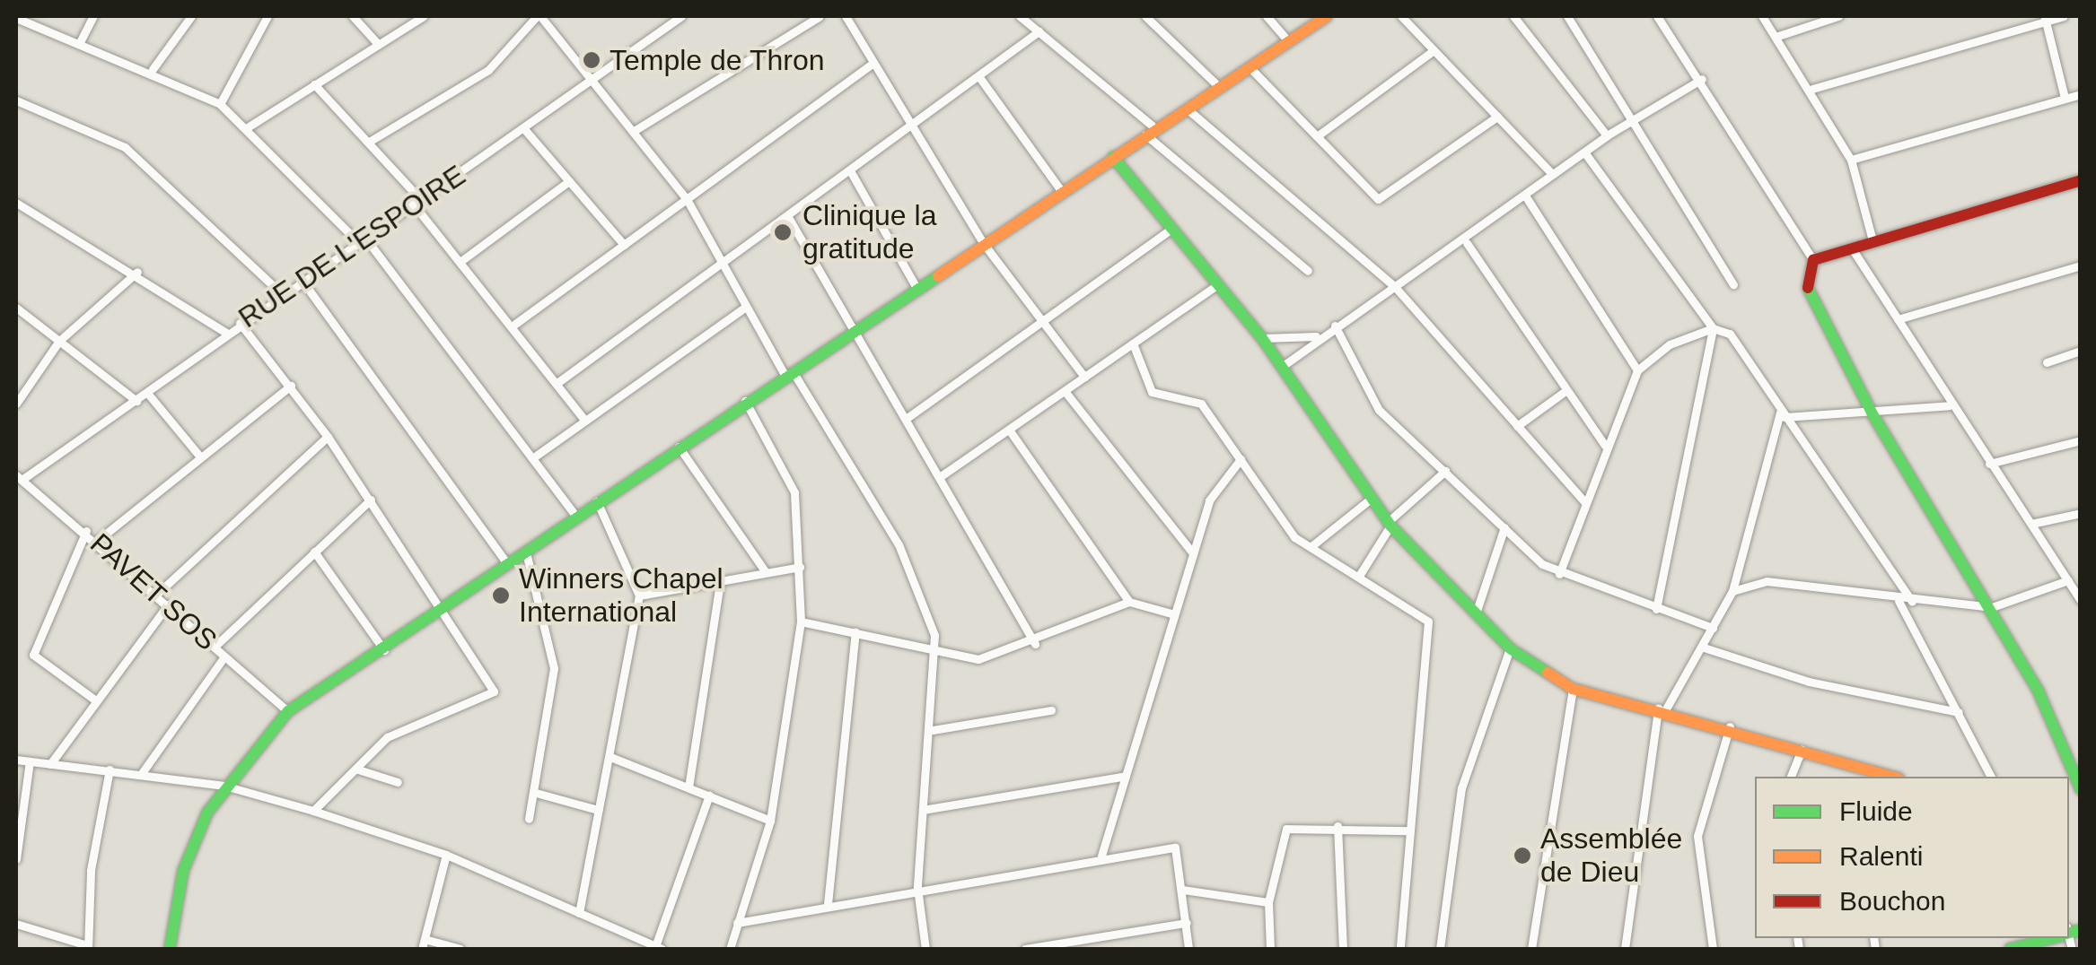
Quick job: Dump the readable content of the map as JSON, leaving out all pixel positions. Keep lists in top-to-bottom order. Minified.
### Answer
{"streets":{"street":["RUE DE L'ESPOIRE","PAVET SOS"]},"crossings":[["RUE DE L'ESPOIRE","PAVET SOS"]],"places":["Temple de Thron","Clinique la gratitude","Winners Chapel International","Assemblée de Dieu"],"legend":["Fluide","Ralenti","Bouchon"]}
